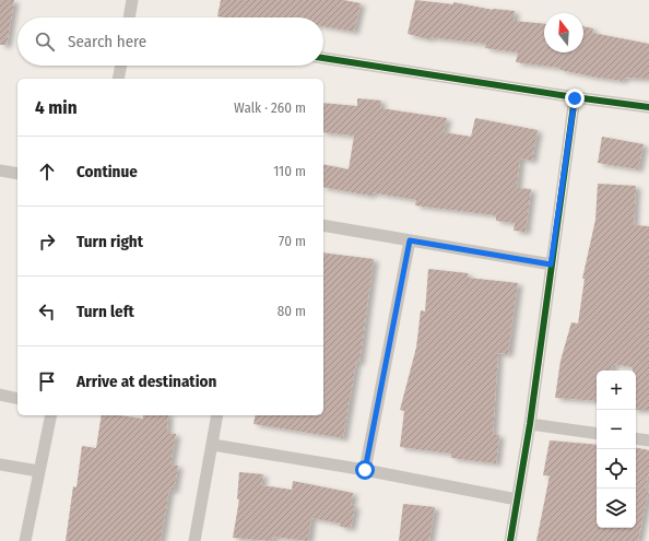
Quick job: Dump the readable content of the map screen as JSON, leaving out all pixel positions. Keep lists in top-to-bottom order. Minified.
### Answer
{"north":"top","page":{"search":"Search here","heading":["4 min","Walk · 260 m"],"list":[["Continue","110 m"],["Turn right","70 m"],["Turn left","80 m"],"Arrive at destination"],"map_buttons":["+","−"]}}
